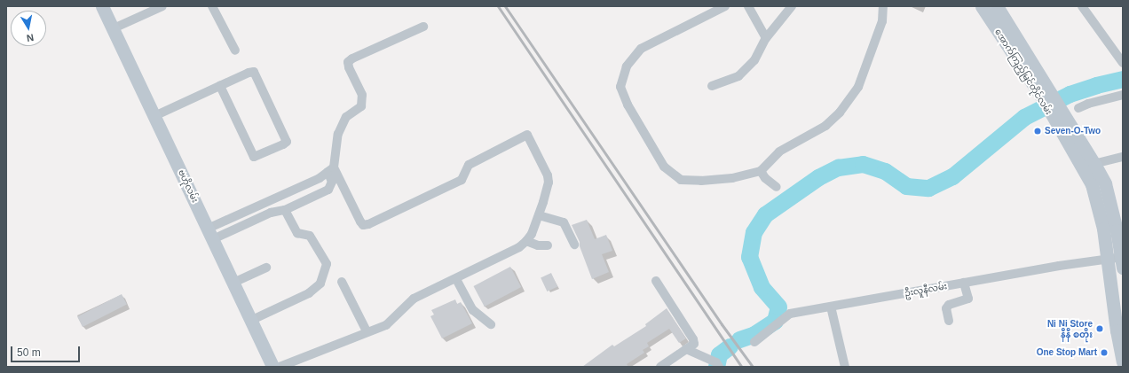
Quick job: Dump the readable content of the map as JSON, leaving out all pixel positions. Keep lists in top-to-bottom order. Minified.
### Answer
{"streets":{"main road":["အောက်ကြည့်မြင်တိုင်လမ်း","ဗဟိုလမ်း"],"street":["ဦးလူနီလမ်း"]},"crossings":[["အောက်ကြည့်မြင်တိုင်လမ်း","ဦးလူနီလမ်း"]],"places":["Seven-O-Two","Ni Ni Store နီနီ စတိုး","One Stop Mart"],"scale_bar":"50 m","north":"bottom"}
